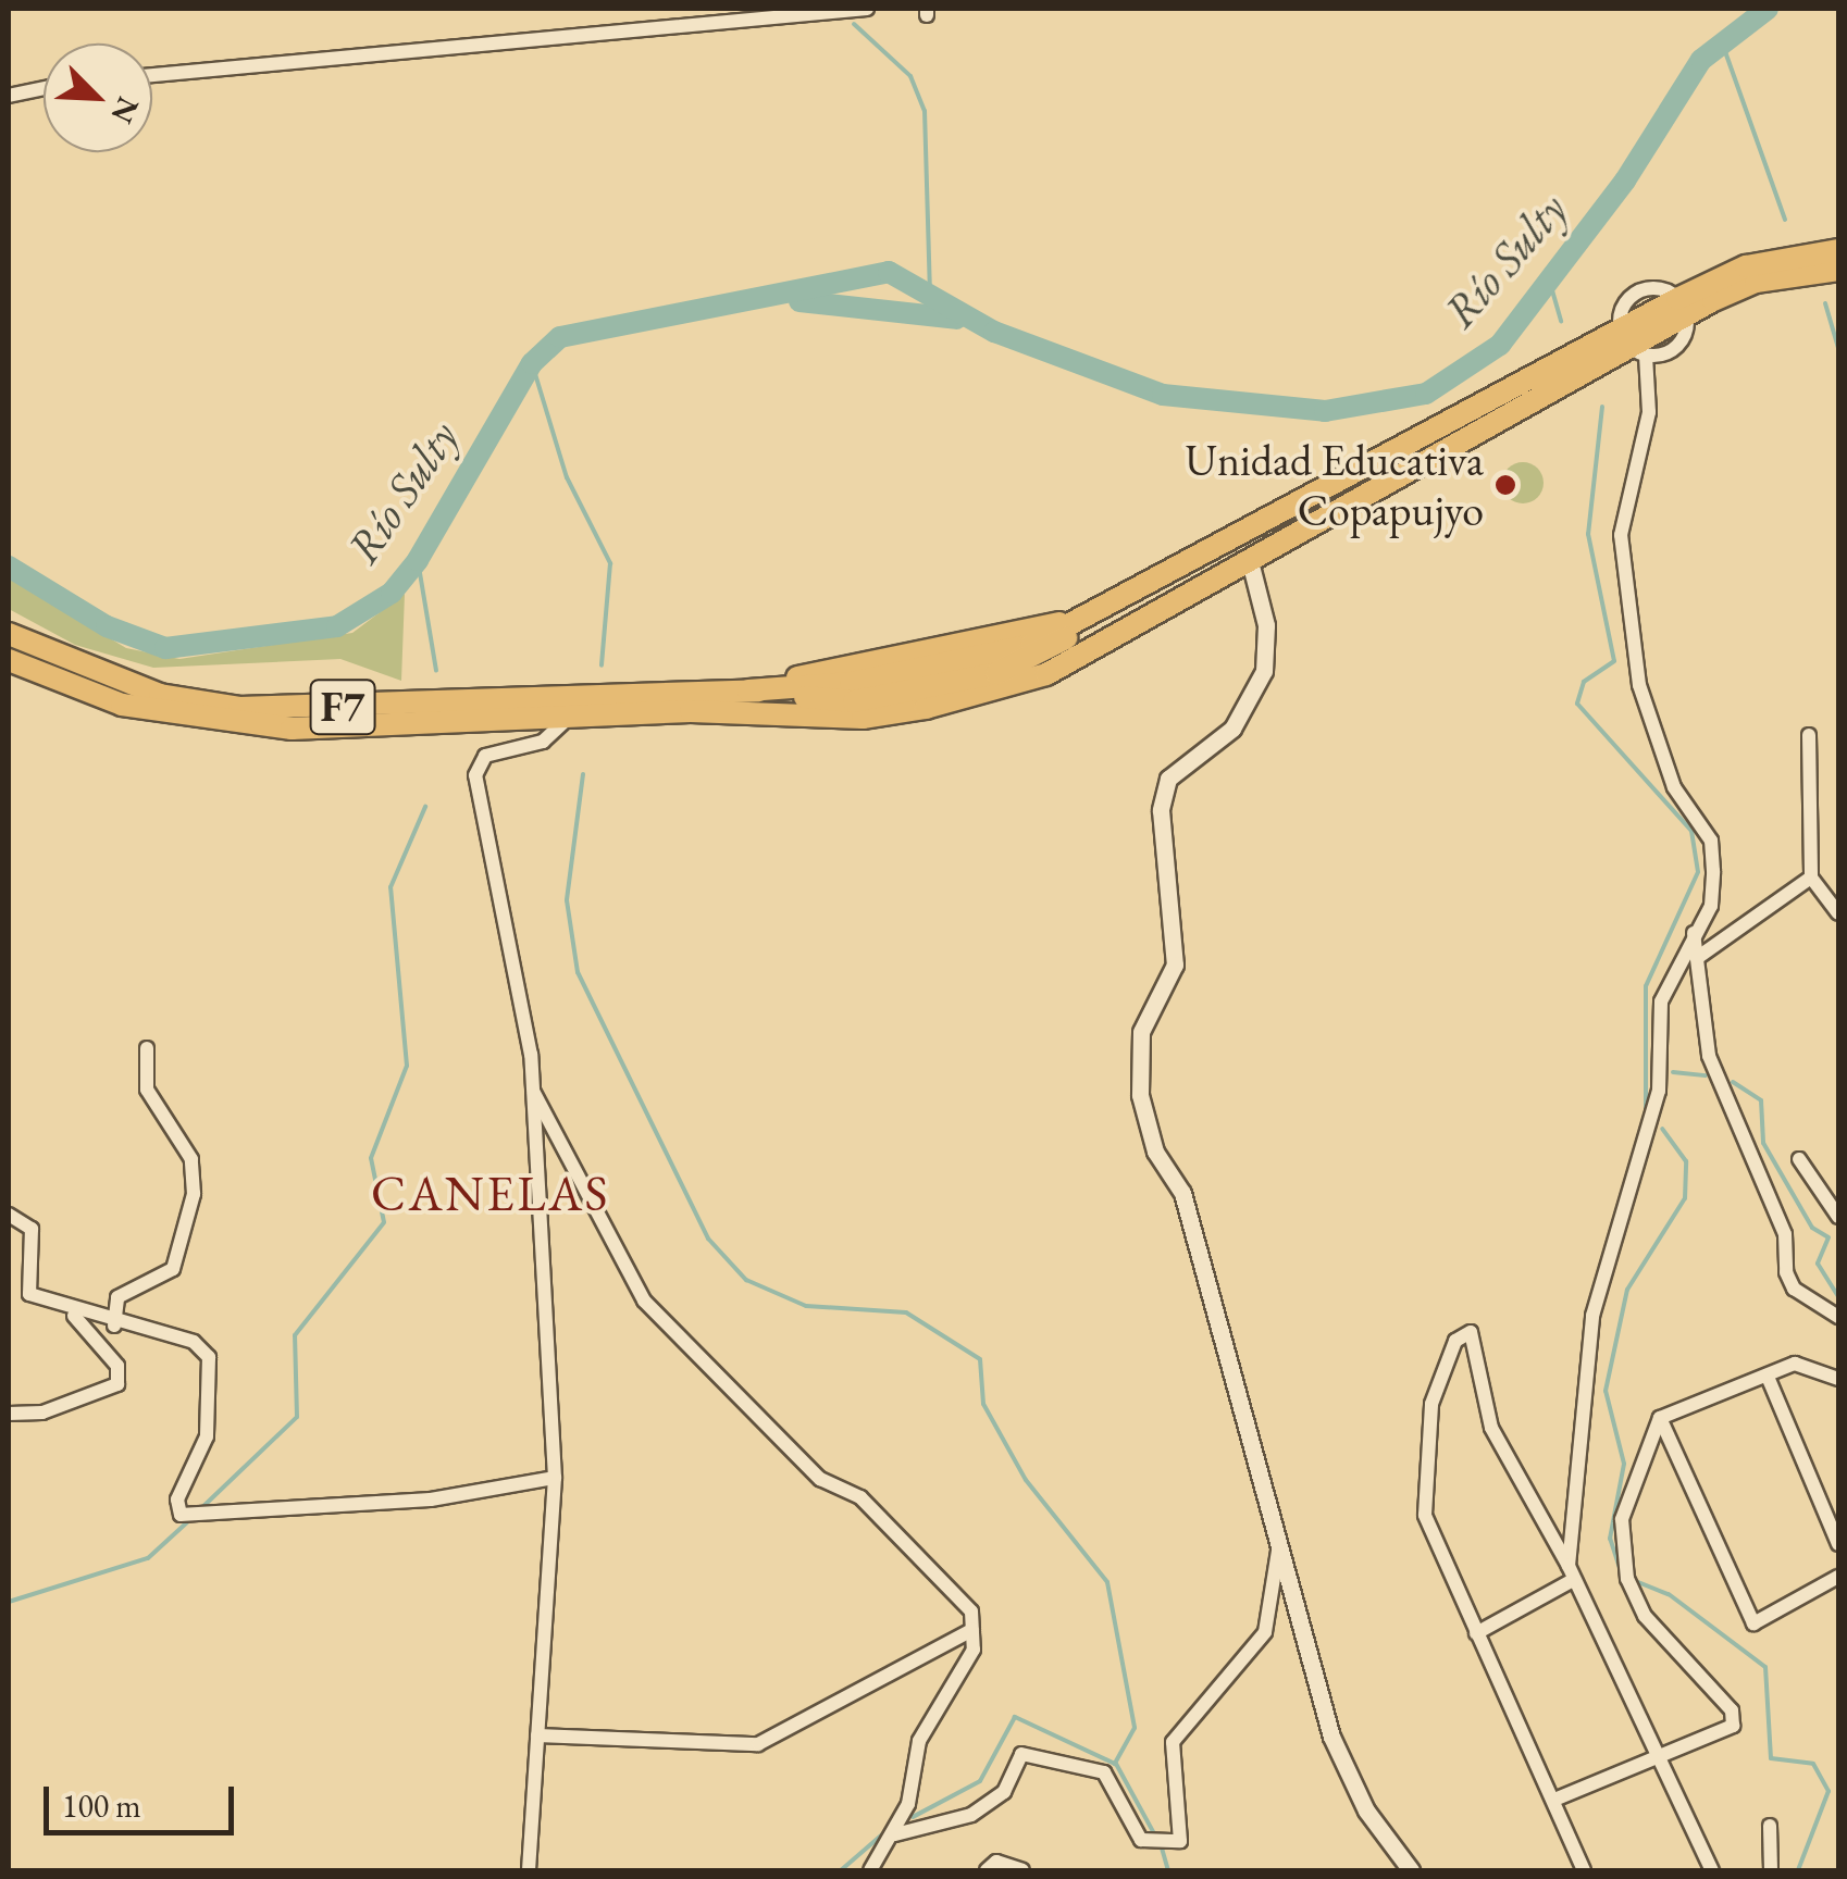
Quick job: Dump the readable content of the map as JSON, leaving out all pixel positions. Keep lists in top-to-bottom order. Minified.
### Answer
{"streets":{"highway":["F7"]},"districts":["CANELAS"],"water":["Río Sulty"],"places":["Unidad Educativa Copapujyo"],"scale_bar":"100 m","north":"bottom right"}
